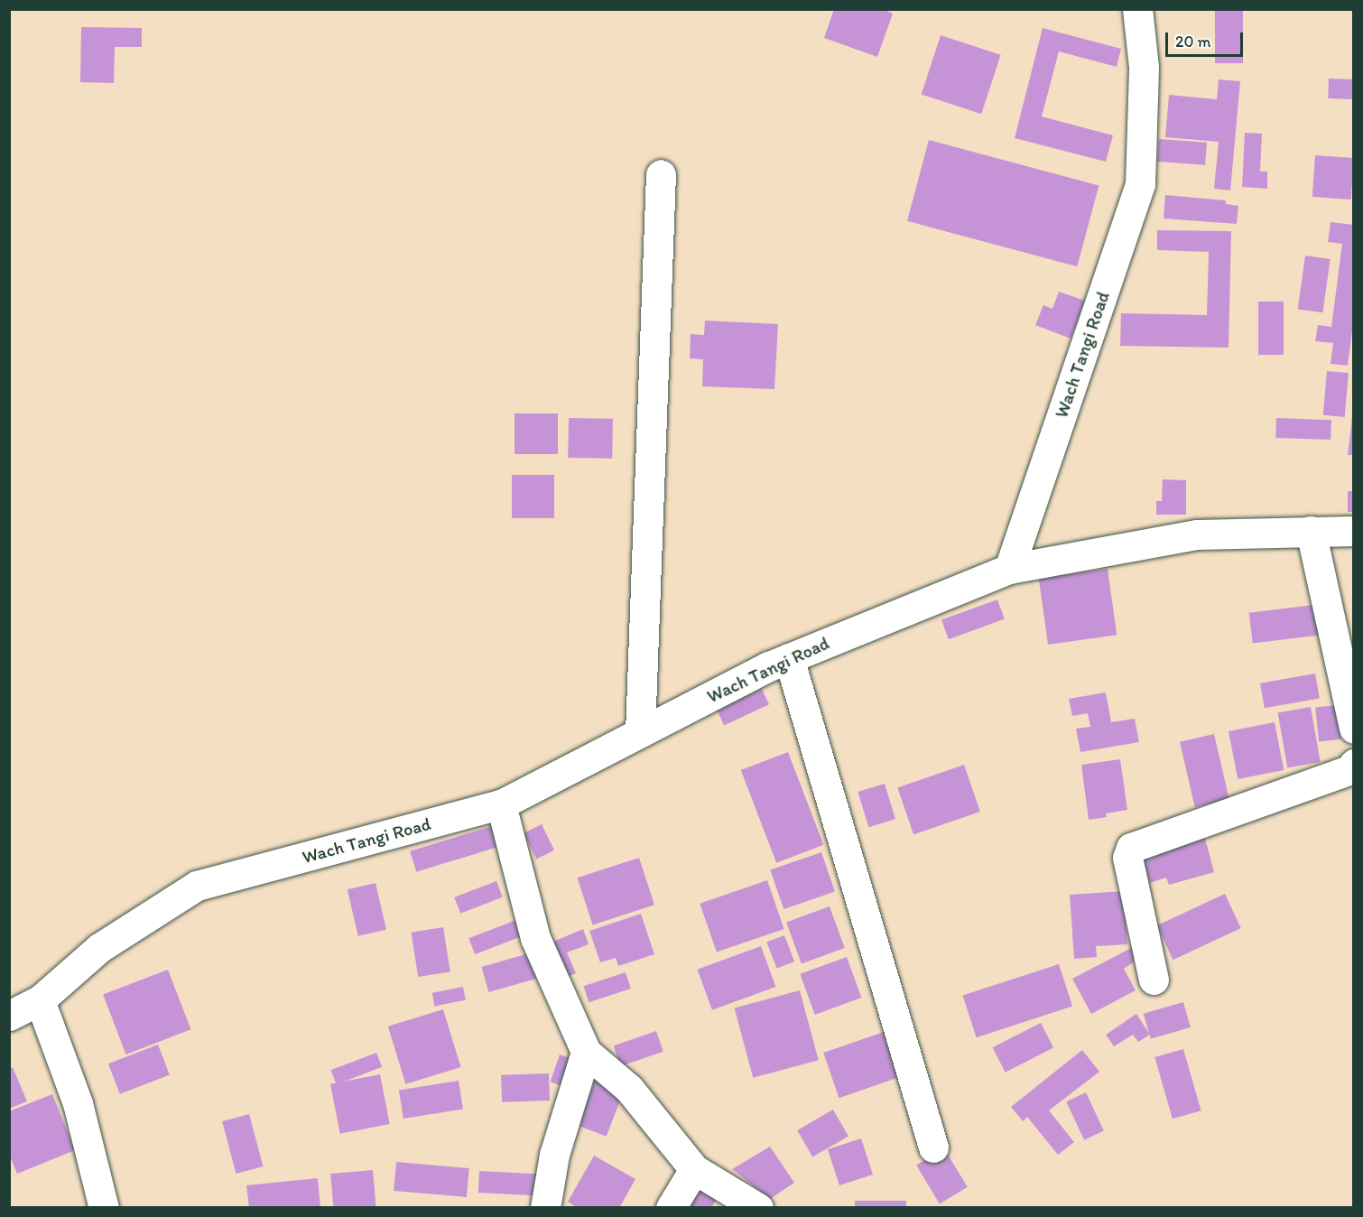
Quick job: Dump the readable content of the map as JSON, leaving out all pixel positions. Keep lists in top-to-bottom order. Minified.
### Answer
{"streets":{"street":["Wach Tangi Road"]},"scale_bar":"20 m"}
